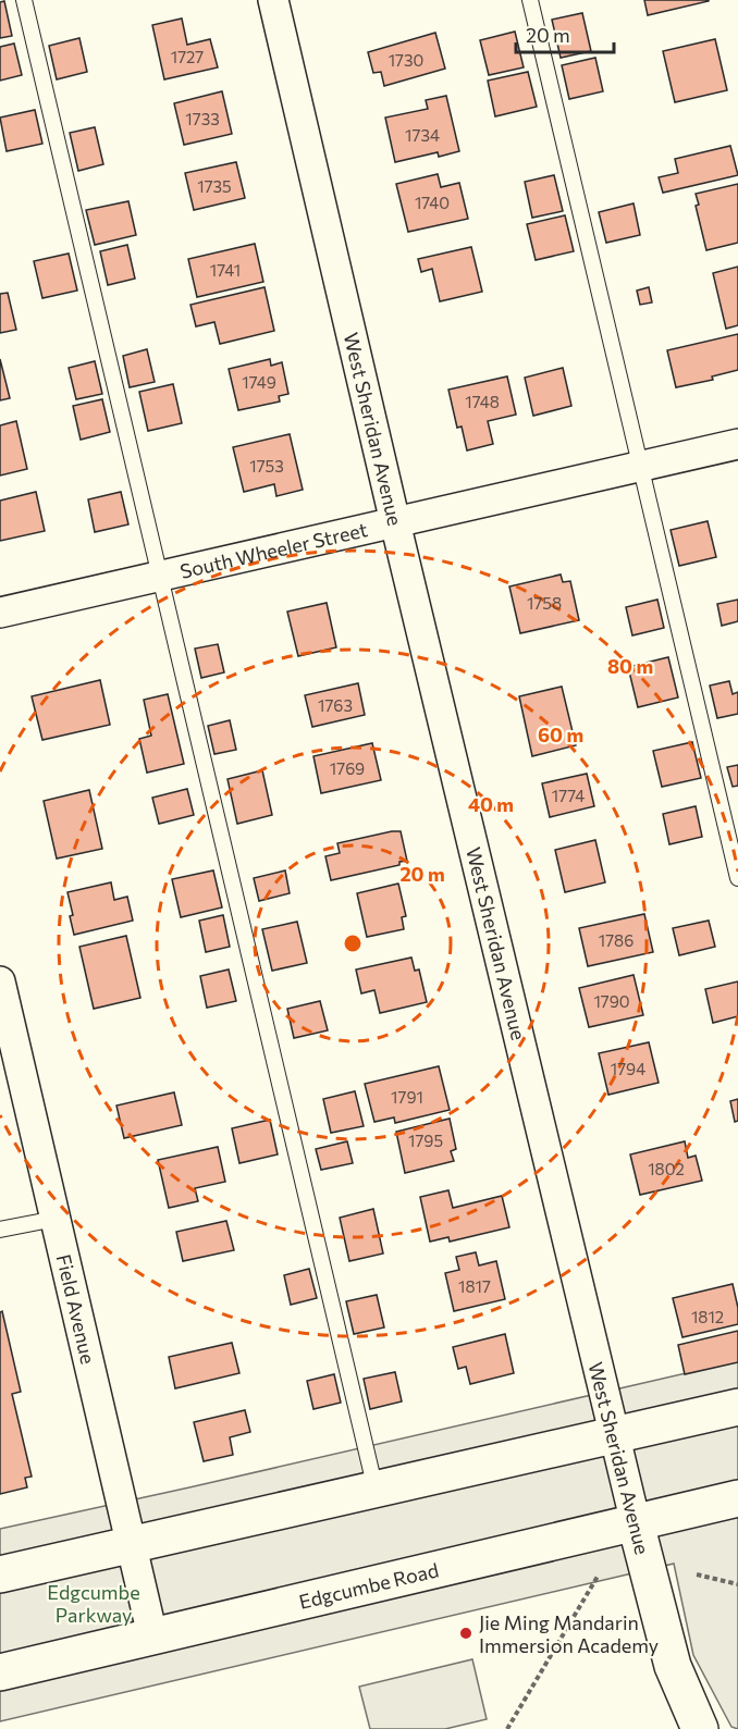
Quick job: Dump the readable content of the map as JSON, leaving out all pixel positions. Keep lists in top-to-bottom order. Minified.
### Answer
{"streets":{"main road":["West Sheridan Avenue","Edgcumbe Road"],"street":["South Wheeler Street","Field Avenue"]},"crossings":[["West Sheridan Avenue","South Wheeler Street"],["West Sheridan Avenue","Edgcumbe Road"],["Field Avenue","Edgcumbe Road"]],"parks":["Edgcumbe Parkway"],"places":["Jie Ming Mandarin Immersion Academy"],"house_numbers":["1727","1730","1733","1734","1735","1740","1741","1749","1748","1753","1758","1763","1769","1774","1786","1790","1794","1791","1795","1802","1817","1812"],"scale_bar":"20 m","rings":["80 m","60 m","40 m","20 m"]}
